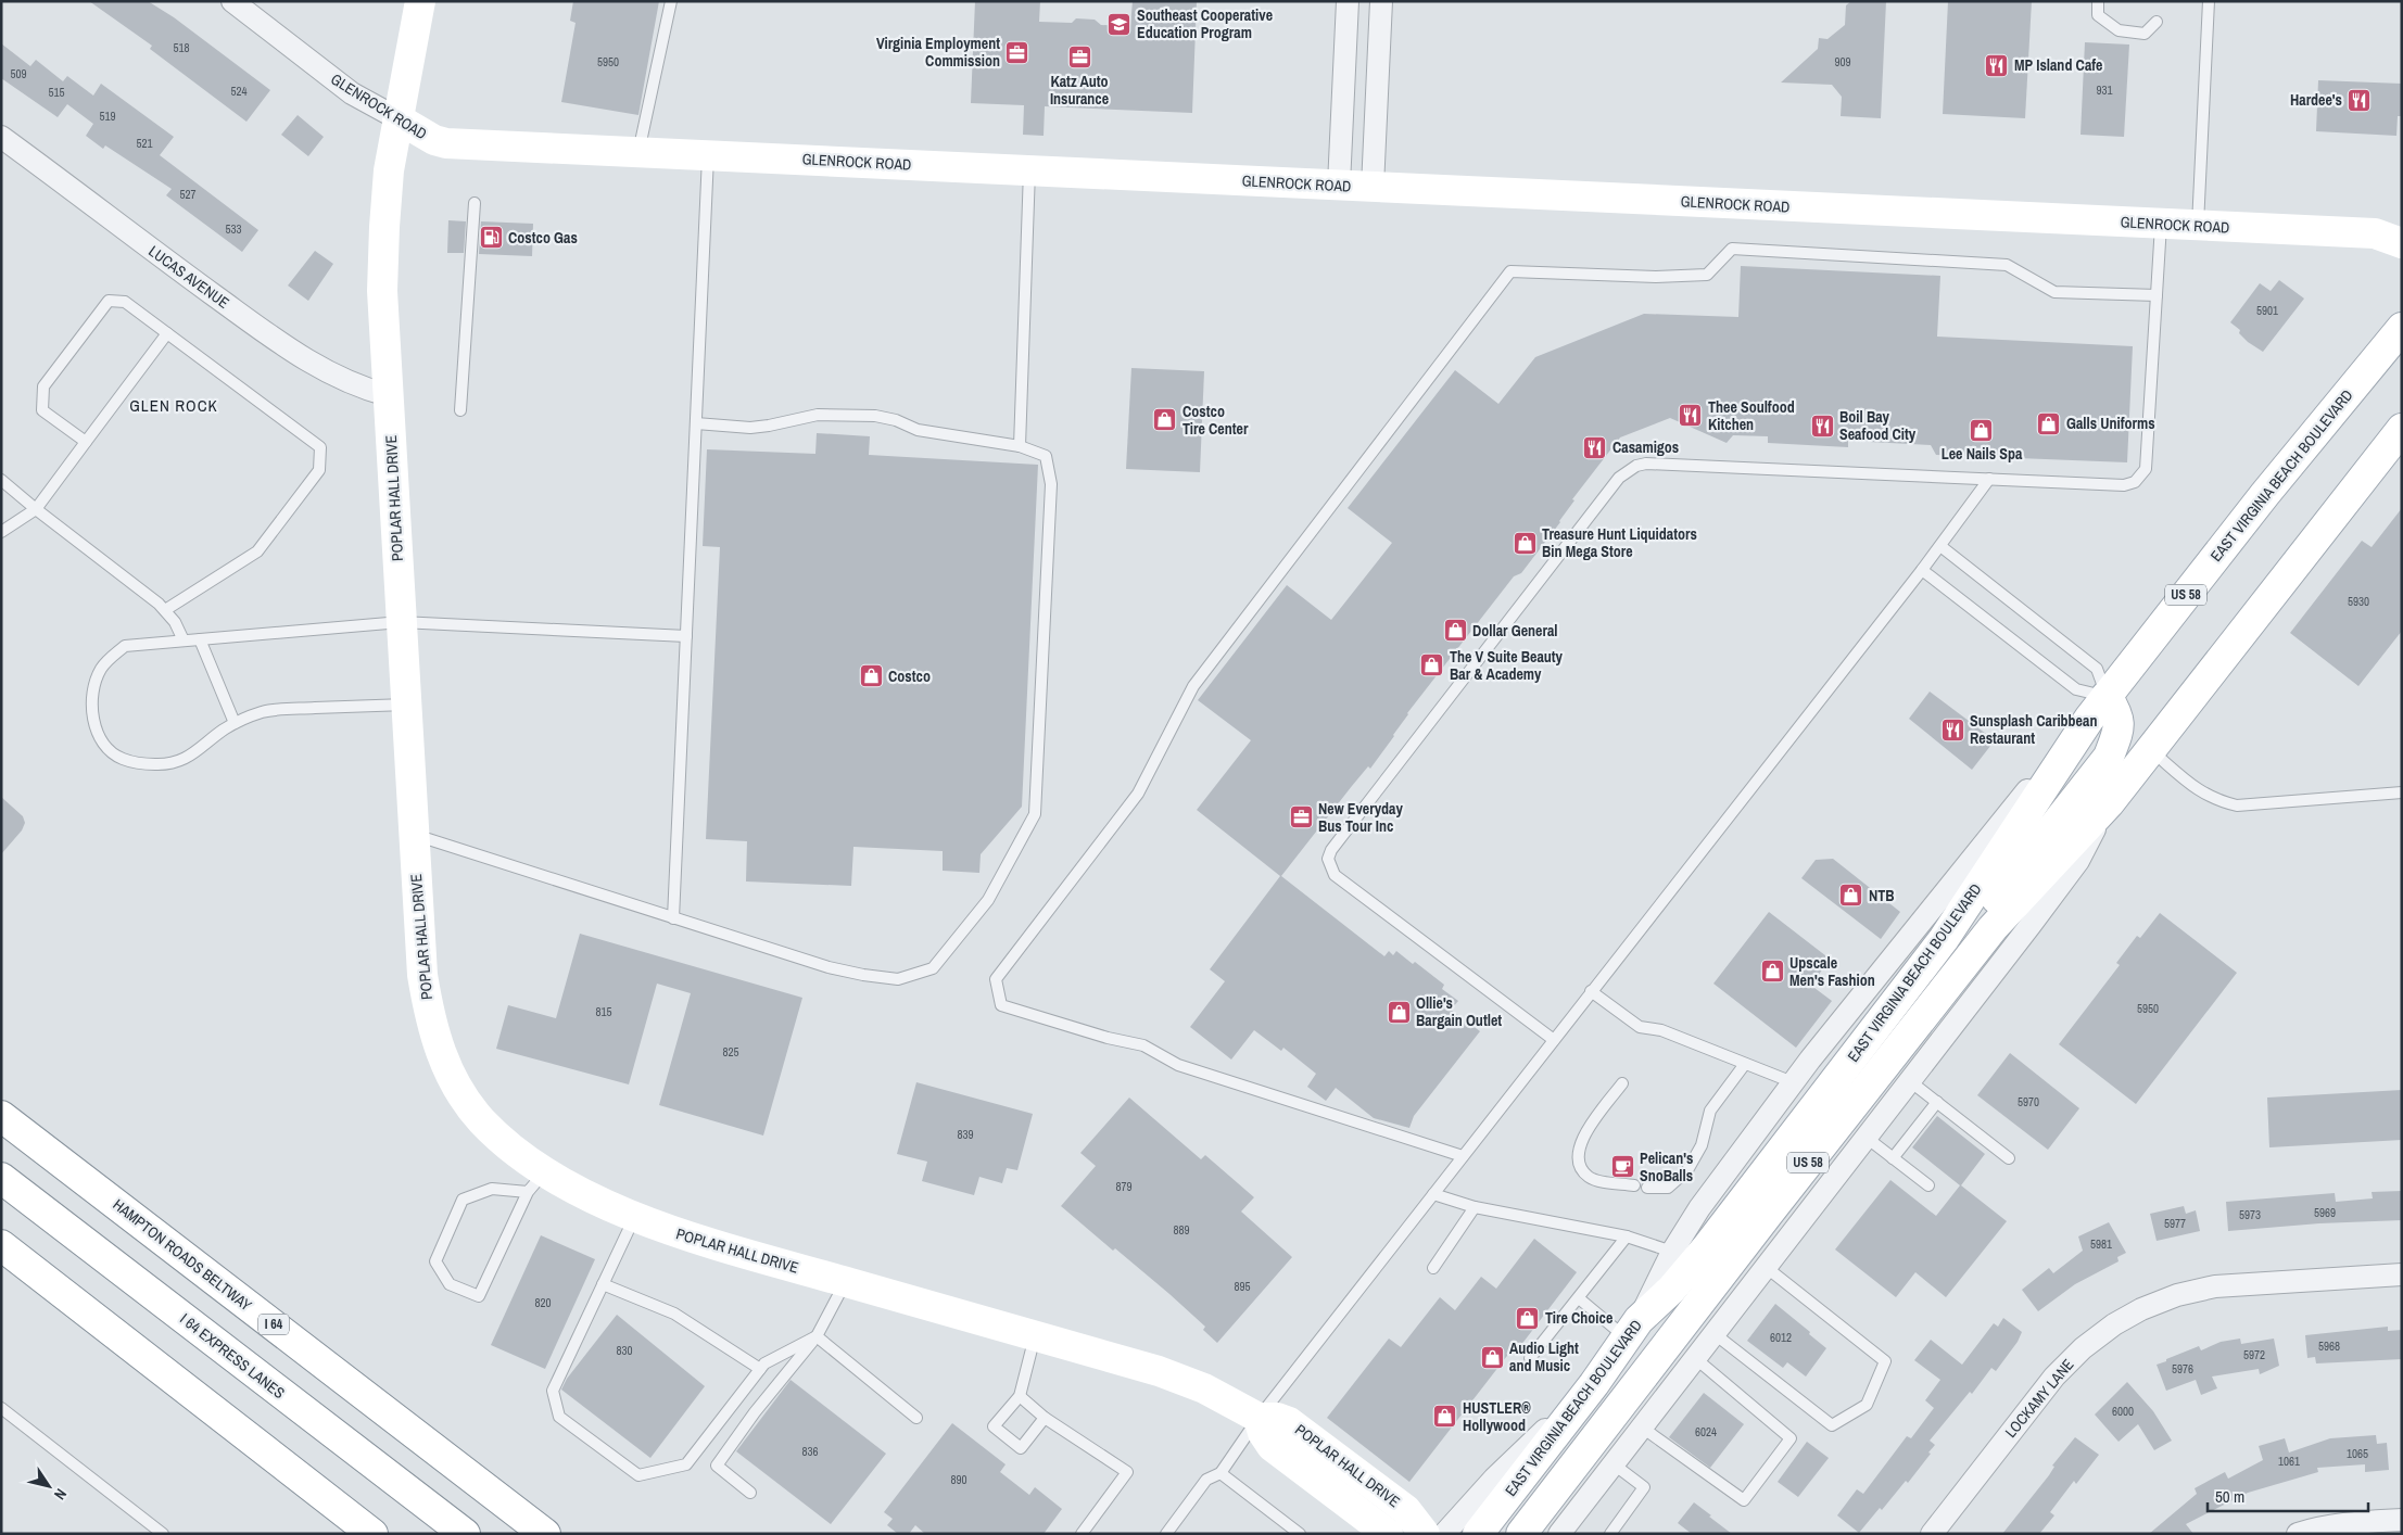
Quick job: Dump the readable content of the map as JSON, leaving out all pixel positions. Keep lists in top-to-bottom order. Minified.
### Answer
{"streets":{"main road":["GLENROCK ROAD","EAST VIRGINIA BEACH BOULEVARD","POPLAR HALL DRIVE","US 58","HAMPTON ROADS BELTWAY","I 64","I 64 EXPRESS LANES"],"street":["LUCAS AVENUE","LOCKAMY LANE"]},"crossings":[["GLENROCK ROAD","POPLAR HALL DRIVE"],["LUCAS AVENUE","POPLAR HALL DRIVE"]],"districts":["GLEN ROCK"],"places":{"school or university":["Southeast Cooperative Education Program"],"office":["Virginia Employment Commission","Katz Auto Insurance","New Everyday Bus Tour Inc"],"restaurant":["MP Island Cafe","Hardee's","Thee Soulfood Kitchen","Boil Bay Seafood City","Casamigos","Sunsplash Caribbean Restaurant"],"fuel station":["Costco Gas"],"shop":["Costco Tire Center","Galls Uniforms","Lee Nails Spa","Treasure Hunt Liquidators Bin Mega Store","Dollar General","The V Suite Beauty Bar & Academy","Costco","NTB","Upscale Men's Fashion","Ollie's Bargain Outlet","Tire Choice","Audio Light and Music","HUSTLER® Hollywood"],"cafe":["Pelican's SnoBalls"]},"house_numbers":["518","5950","909","509","931","524","515","519","521","527","533","5901","5930","5950","815","825","5970","839","879","5969","5973","5977","889","5981","895","820","6012","5968","830","5972","5976","6000","6024","836","1065","1061","890"],"scale_bar":"50 m","north":"bottom right"}
